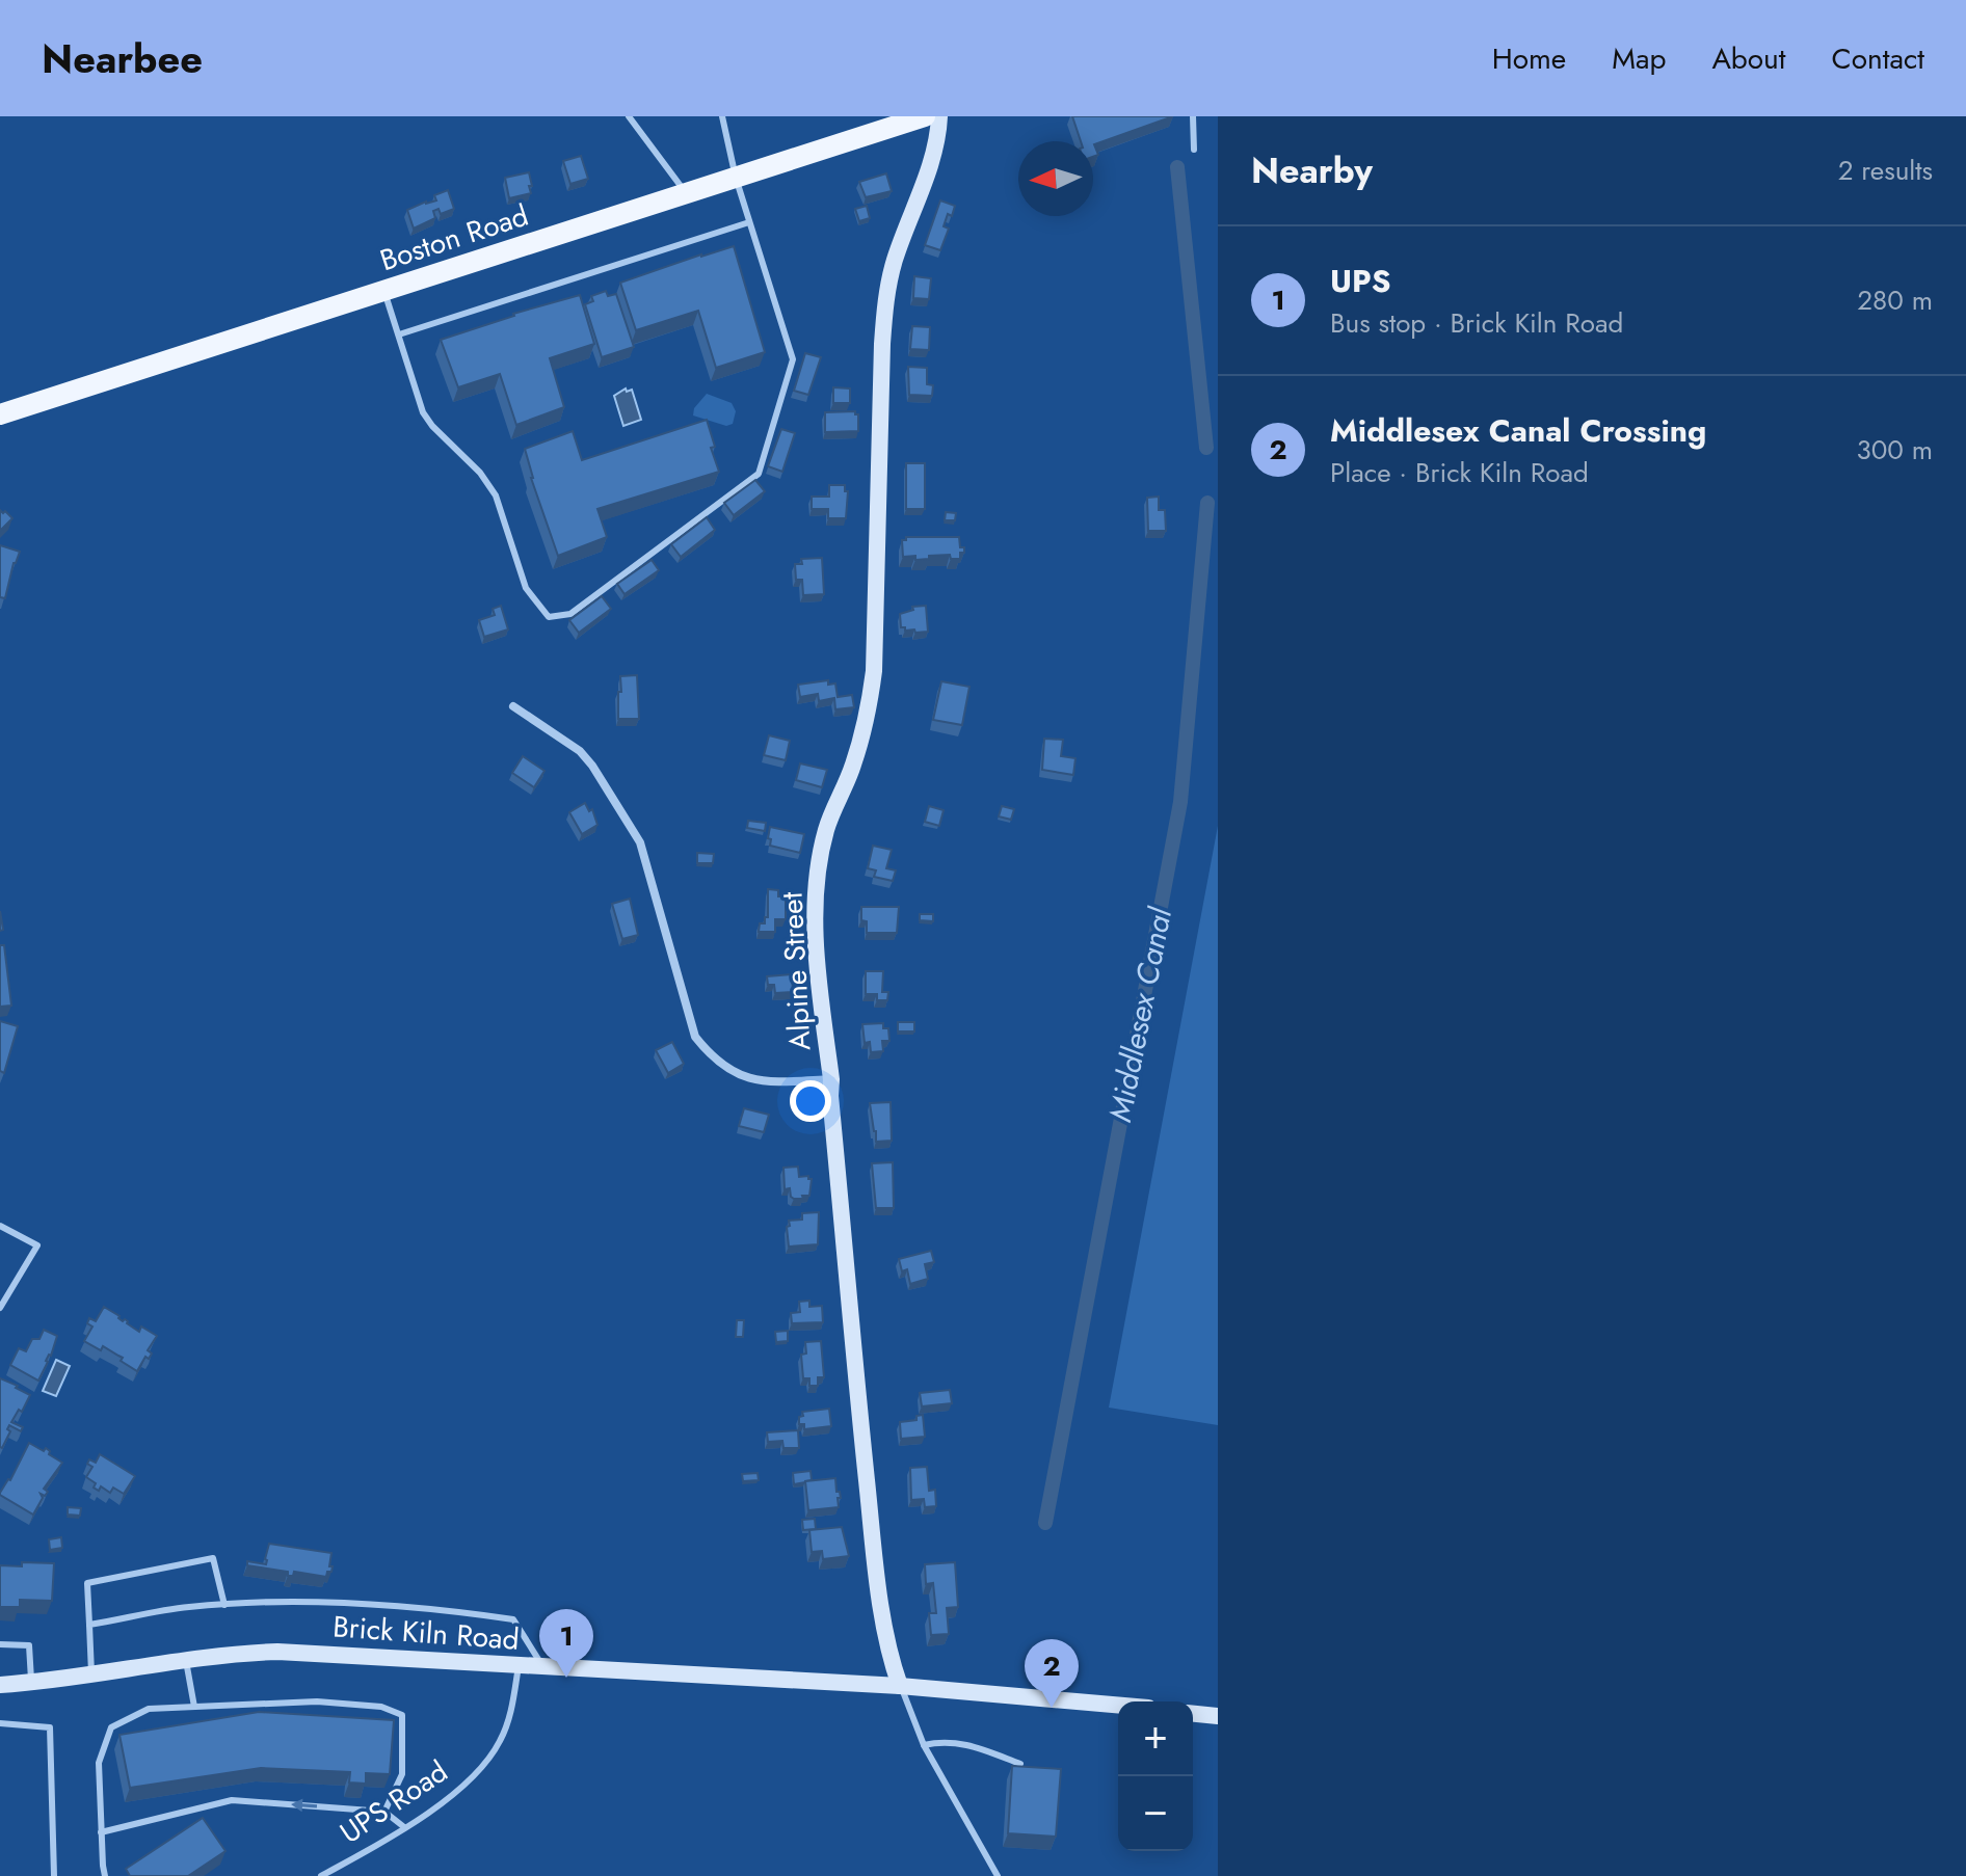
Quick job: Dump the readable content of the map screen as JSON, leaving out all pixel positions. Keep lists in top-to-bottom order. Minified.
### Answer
{"streets":{"main road":["Boston Road"],"street":["Alpine Street","Brick Kiln Road"],"lane":["UPS Road"]},"crossings":[["Alpine Street","Brick Kiln Road"],["Brick Kiln Road","UPS Road"]],"water":["Middlesex Canal"],"north":"left","page":{"header":"Nearbee","nav":["Home","Map","About","Contact"],"heading":["Nearby","2 results"],"list":[{"mark":"1","name":"UPS","note":"Bus stop · Brick Kiln Road","value":"280 m"},{"mark":"2","name":"Middlesex Canal Crossing","note":"Place · Brick Kiln Road","value":"300 m"}],"pins":["1","2"],"map_buttons":["+","−"]}}
